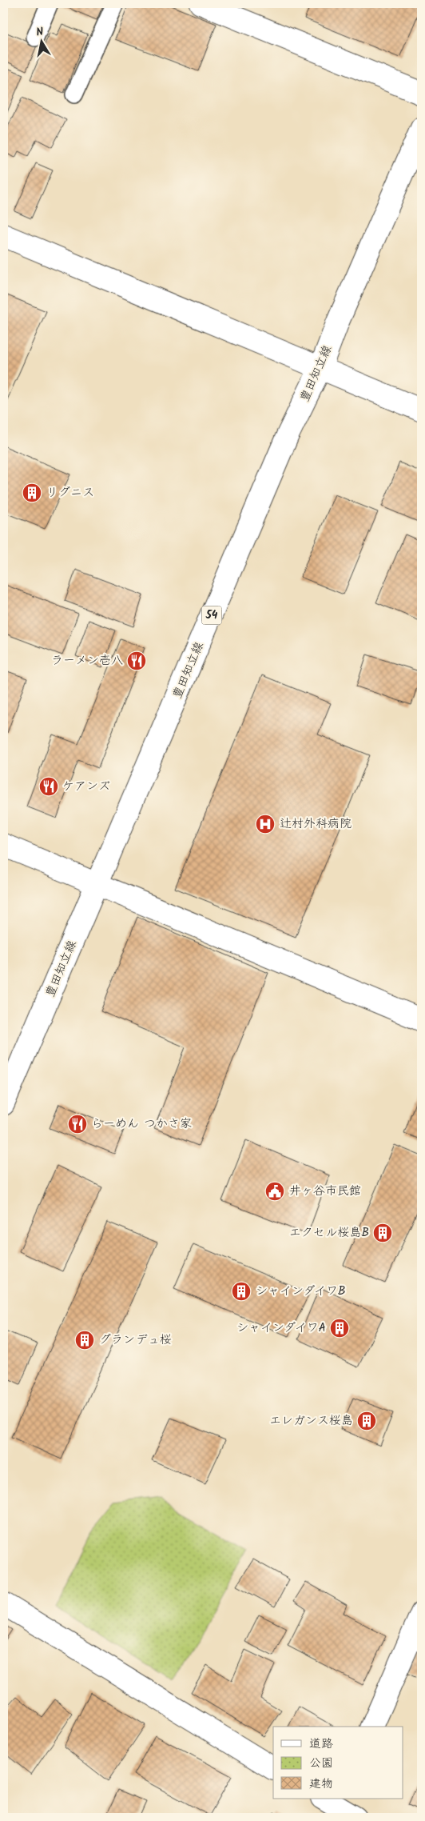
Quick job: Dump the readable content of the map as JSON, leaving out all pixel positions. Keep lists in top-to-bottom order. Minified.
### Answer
{"streets":{"street":["豊田知立線","54"]},"places":{"building":["リグニス","エクセル桜島B","シャインダイワB","シャインダイワA","グランデュ桜","エレガンス桜島"],"restaurant":["ラーメン壱八","ケアンズ","らーめん つかさ家"],"hospital":["辻村外科病院"],"public building":["井ヶ谷市民館"]},"legend":["道路","公園","建物"],"north":"top"}
